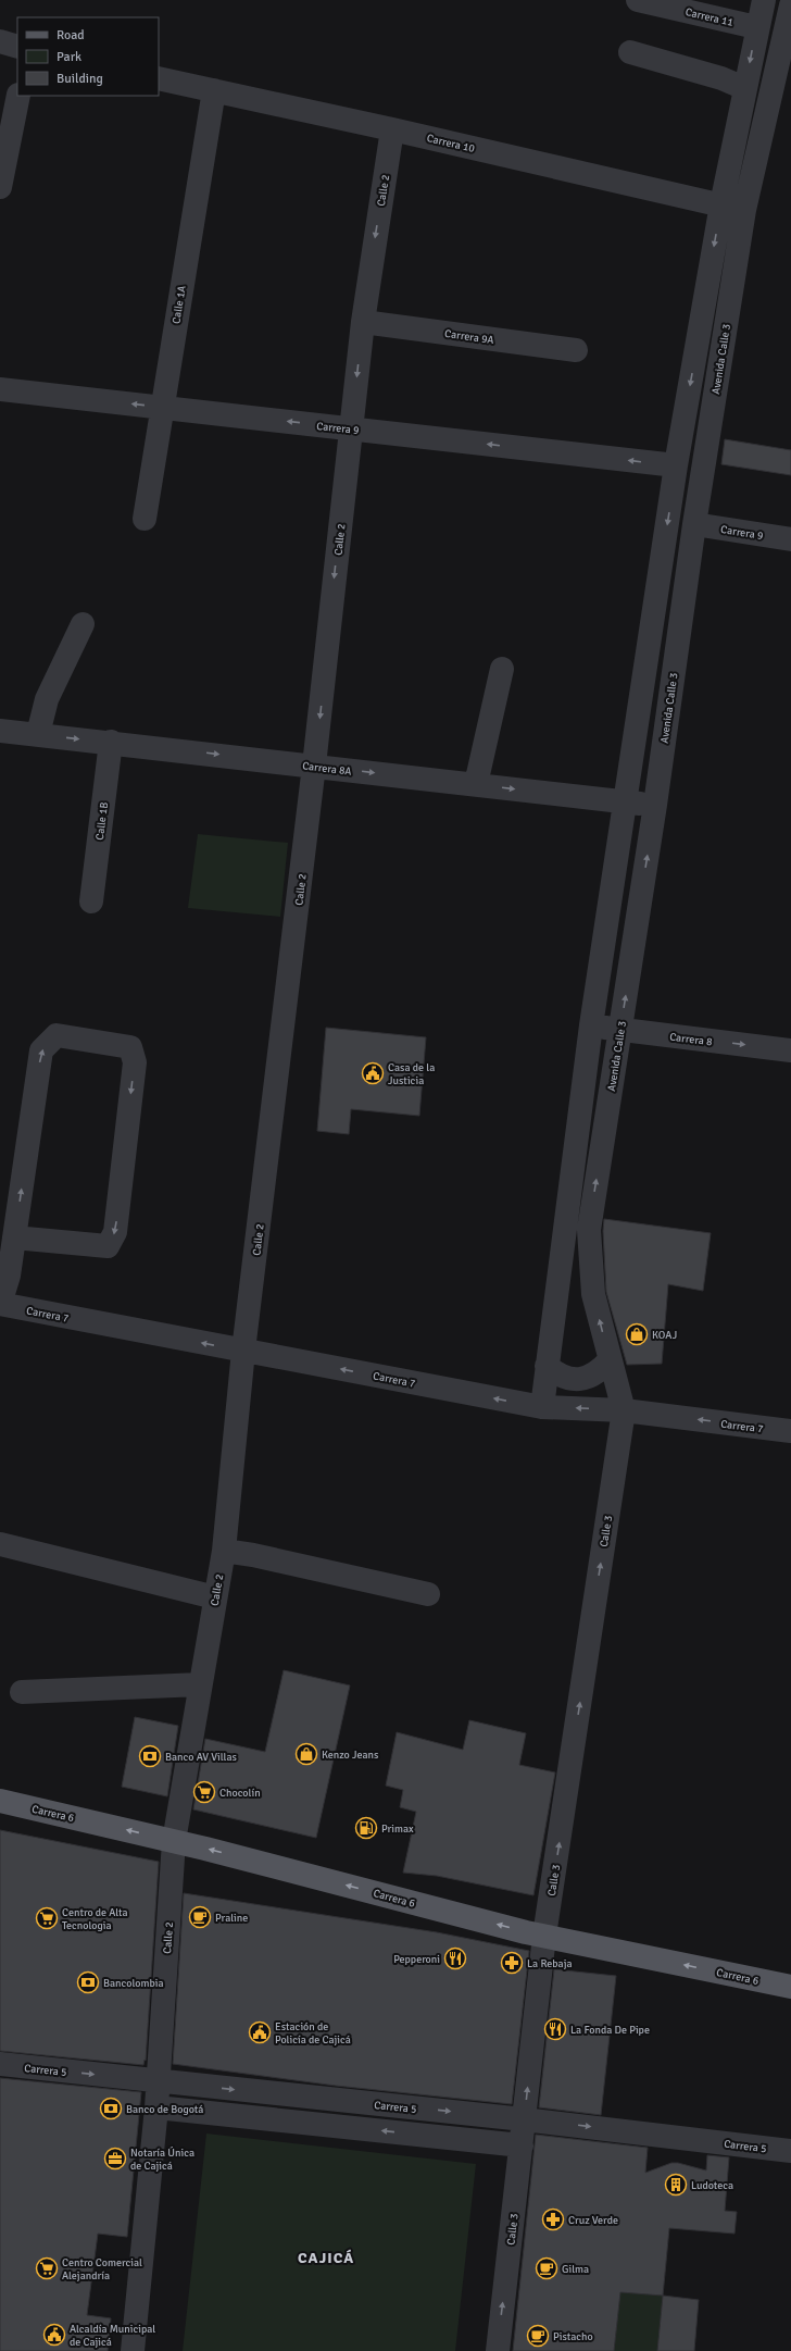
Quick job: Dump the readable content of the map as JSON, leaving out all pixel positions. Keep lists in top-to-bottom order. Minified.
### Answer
{"streets":{"main road":["Carrera 6"],"street":["Carrera 11","Carrera 10","Calle 2","Calle 1A","Carrera 9A","Avenida Calle 3","Carrera 9","Carrera 8A","Calle 1B","Carrera 8","Carrera 7","Calle 3","Carrera 5"]},"crossings":[["Carrera 10","Calle 2"],["Carrera 10","Calle 1A"],["Carrera 10","Avenida Calle 3"],["Calle 2","Carrera 9A"],["Calle 2","Carrera 9"],["Calle 2","Carrera 8A"],["Calle 2","Carrera 7"],["Calle 2","Carrera 6"],["Calle 2","Carrera 5"],["Calle 1A","Carrera 9"],["Avenida Calle 3","Carrera 9"],["Avenida Calle 3","Carrera 8A"],["Avenida Calle 3","Carrera 8"],["Avenida Calle 3","Carrera 7"],["Avenida Calle 3","Calle 3"],["Carrera 8A","Calle 1B"],["Carrera 7","Calle 3"],["Calle 3","Carrera 6"],["Calle 3","Carrera 5"]],"one_way":["Carrera 9","Carrera 8A","Carrera 8","Carrera 7","Calle 3","Carrera 6"],"districts":["CAJICÁ"],"places":{"public building":["Casa de la Justicia","Estación de Policía de Cajicá","Alcaldía Municipal de Cajicá"],"shop":["KOAJ","Kenzo Jeans"],"bank":["Banco AV Villas","Bancolombia","Banco de Bogotá"],"supermarket":["Chocolín","Centro de Alta Tecnologia","Centro Comercial Alejandría"],"fuel station":["Primax"],"cafe":["Praline","Gilma","Pistacho"],"restaurant":["Pepperoni","La Fonda De Pipe"],"pharmacy":["La Rebaja","Cruz Verde"],"office":["Notaría Única de Cajicá"],"building":["Ludoteca"]},"legend":["Road","Park","Building"]}
